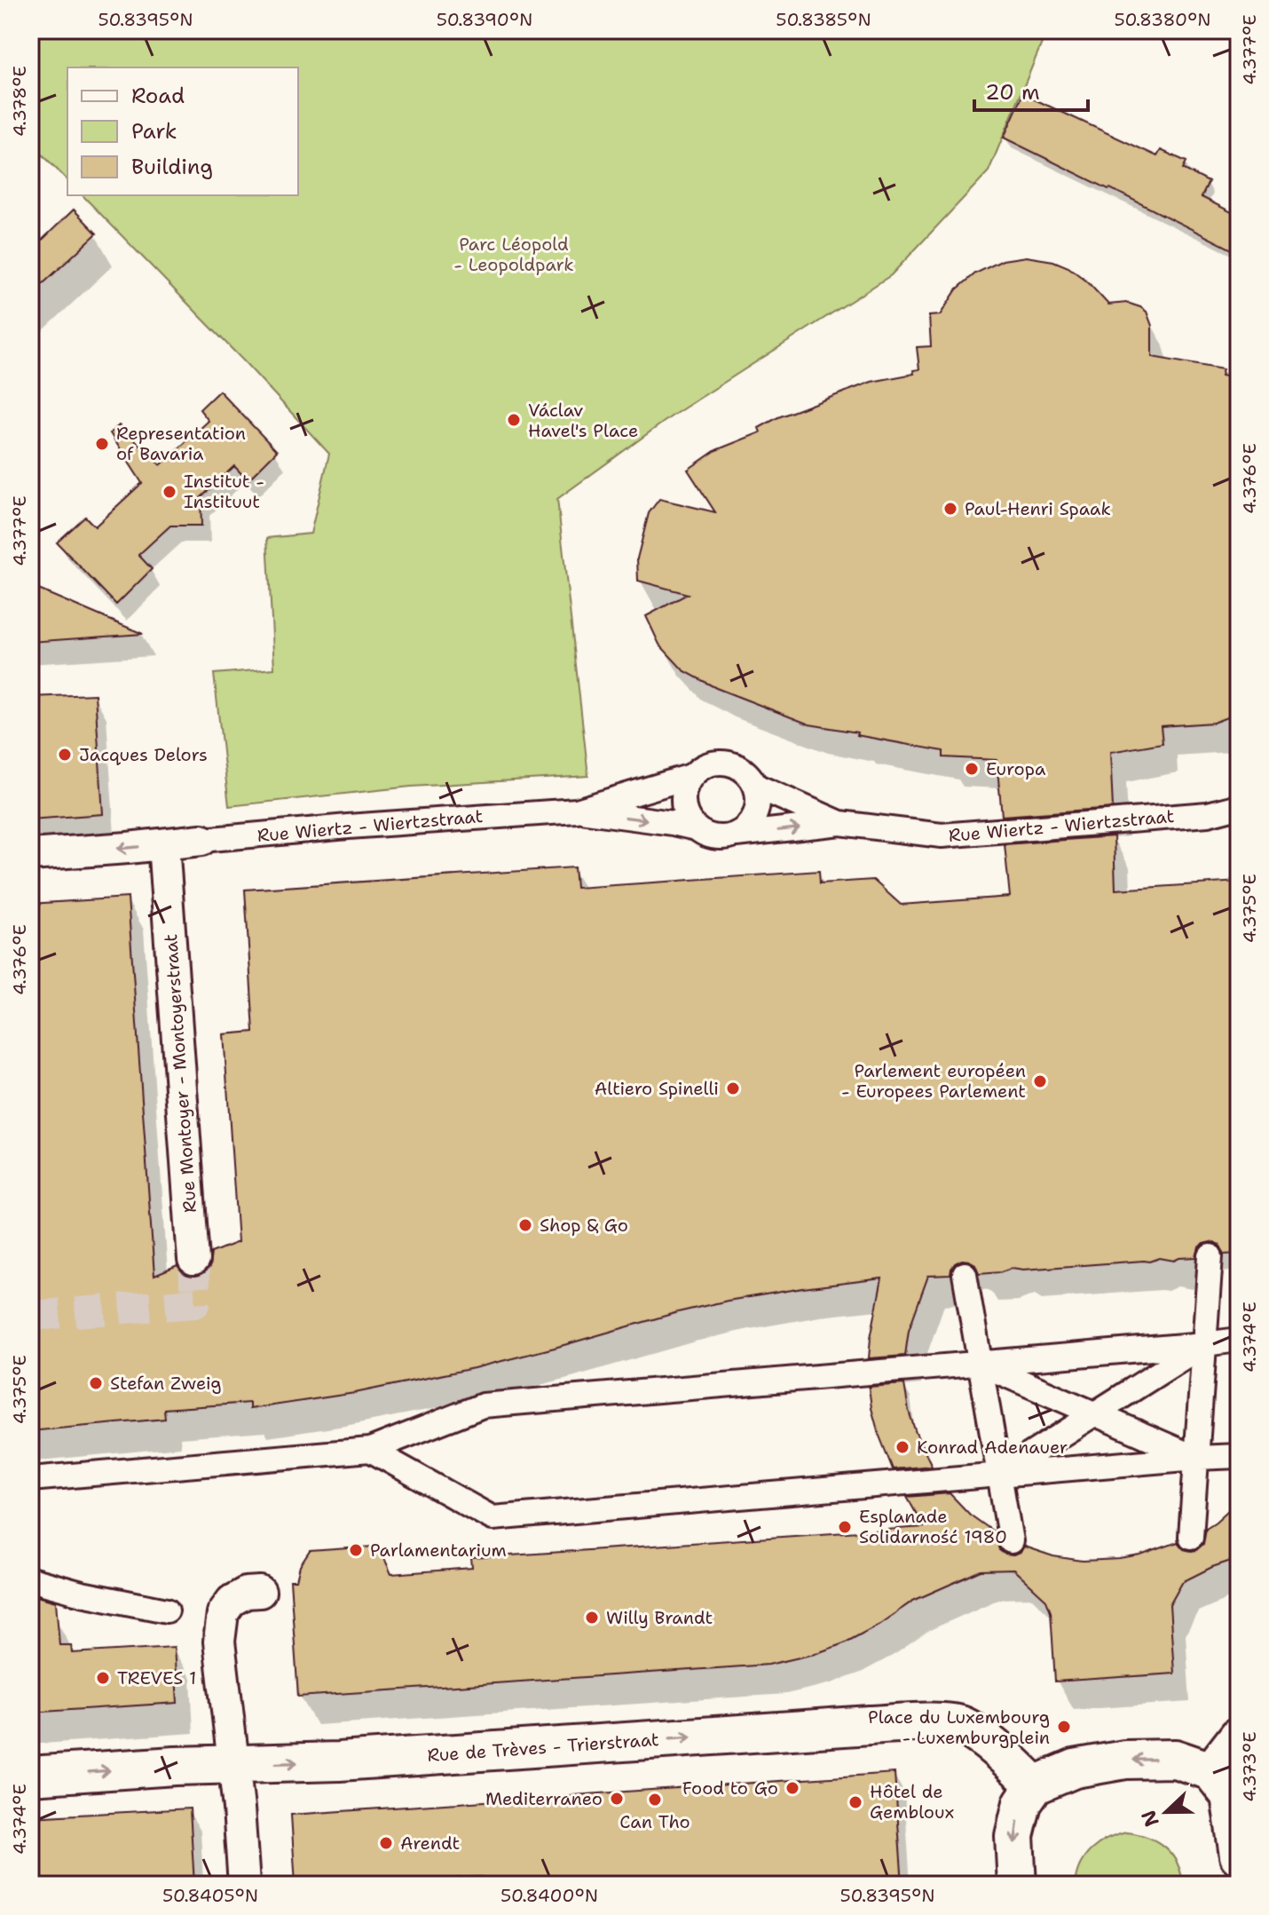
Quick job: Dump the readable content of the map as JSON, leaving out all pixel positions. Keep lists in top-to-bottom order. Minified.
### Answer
{"streets":{"street":["Rue Wiertz - Wiertzstraat","Rue Montoyer - Montoyerstraat","Rue de Trèves - Trierstraat"]},"crossings":[["Rue Wiertz - Wiertzstraat","Rue Montoyer - Montoyerstraat"]],"parks":["Parc Léopold - Leopoldpark"],"places":["Václav Havel's Place","Representation of Bavaria","Institut - Instituut","Paul-Henri Spaak","Jacques Delors","Europa","Parlement européen - Europees Parlement","Altiero Spinelli","Shop & Go","Stefan Zweig","Konrad Adenauer","Esplanade Solidarność 1980","Parlamentarium","Willy Brandt","TREVES 1","Place du Luxembourg - Luxemburgplein","Food to Go","Mediterraneo","Can Tho","Hôtel de Gembloux","Arendt"],"legend":["Road","Park","Building"],"scale_bar":"20 m","north":"left","coordinates":["50.8395°N","50.8390°N","50.8385°N","50.8380°N","4.377°E","4.378°E","4.376°E","4.375°E","4.374°E","4.373°E","50.8405°N","50.8400°N"]}
